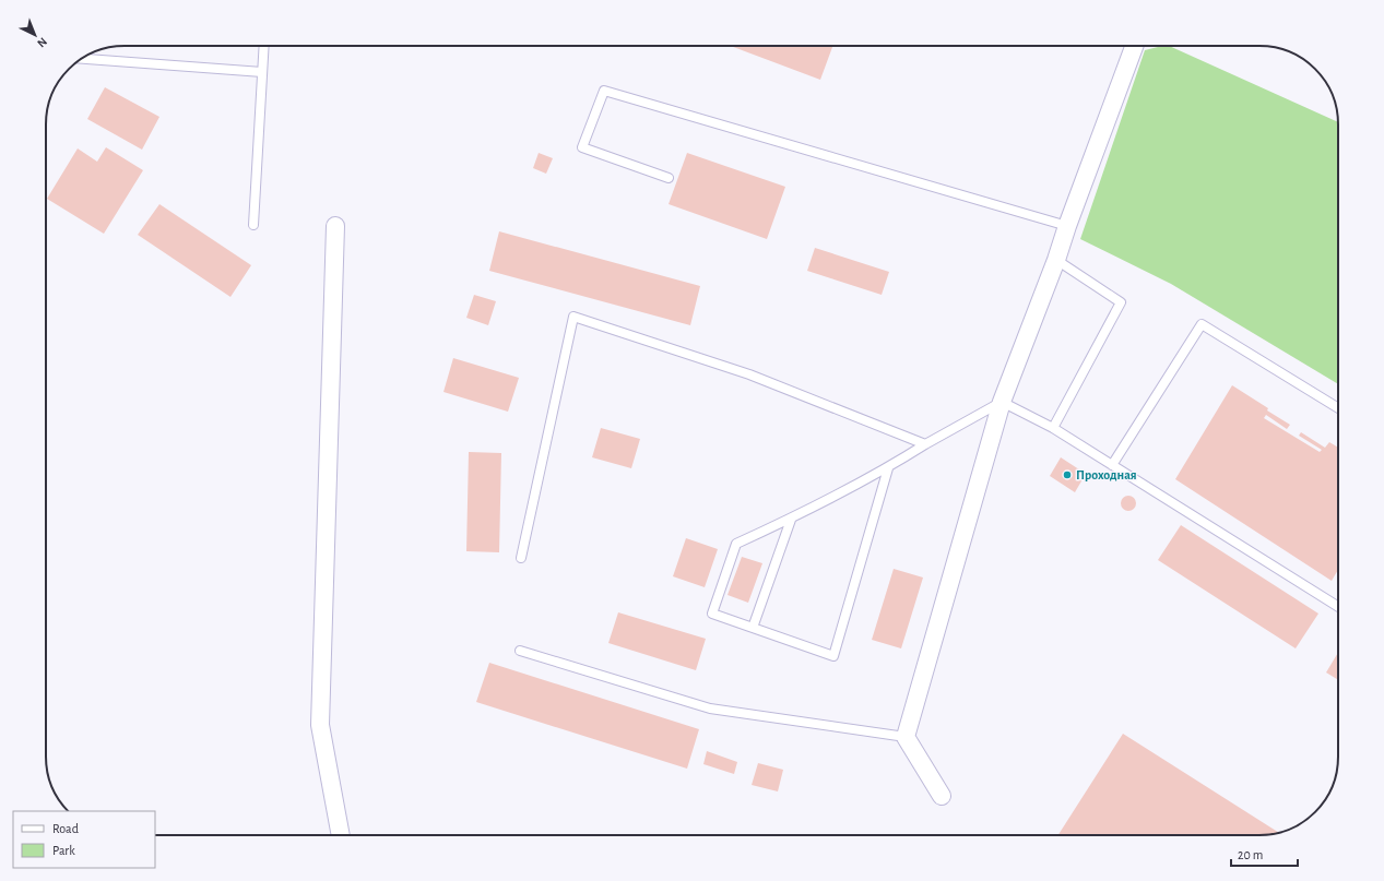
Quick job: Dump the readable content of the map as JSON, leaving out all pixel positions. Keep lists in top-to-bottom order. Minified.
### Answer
{"places":["Проходная"],"legend":["Road","Park"],"scale_bar":"20 m","north":"bottom right"}
